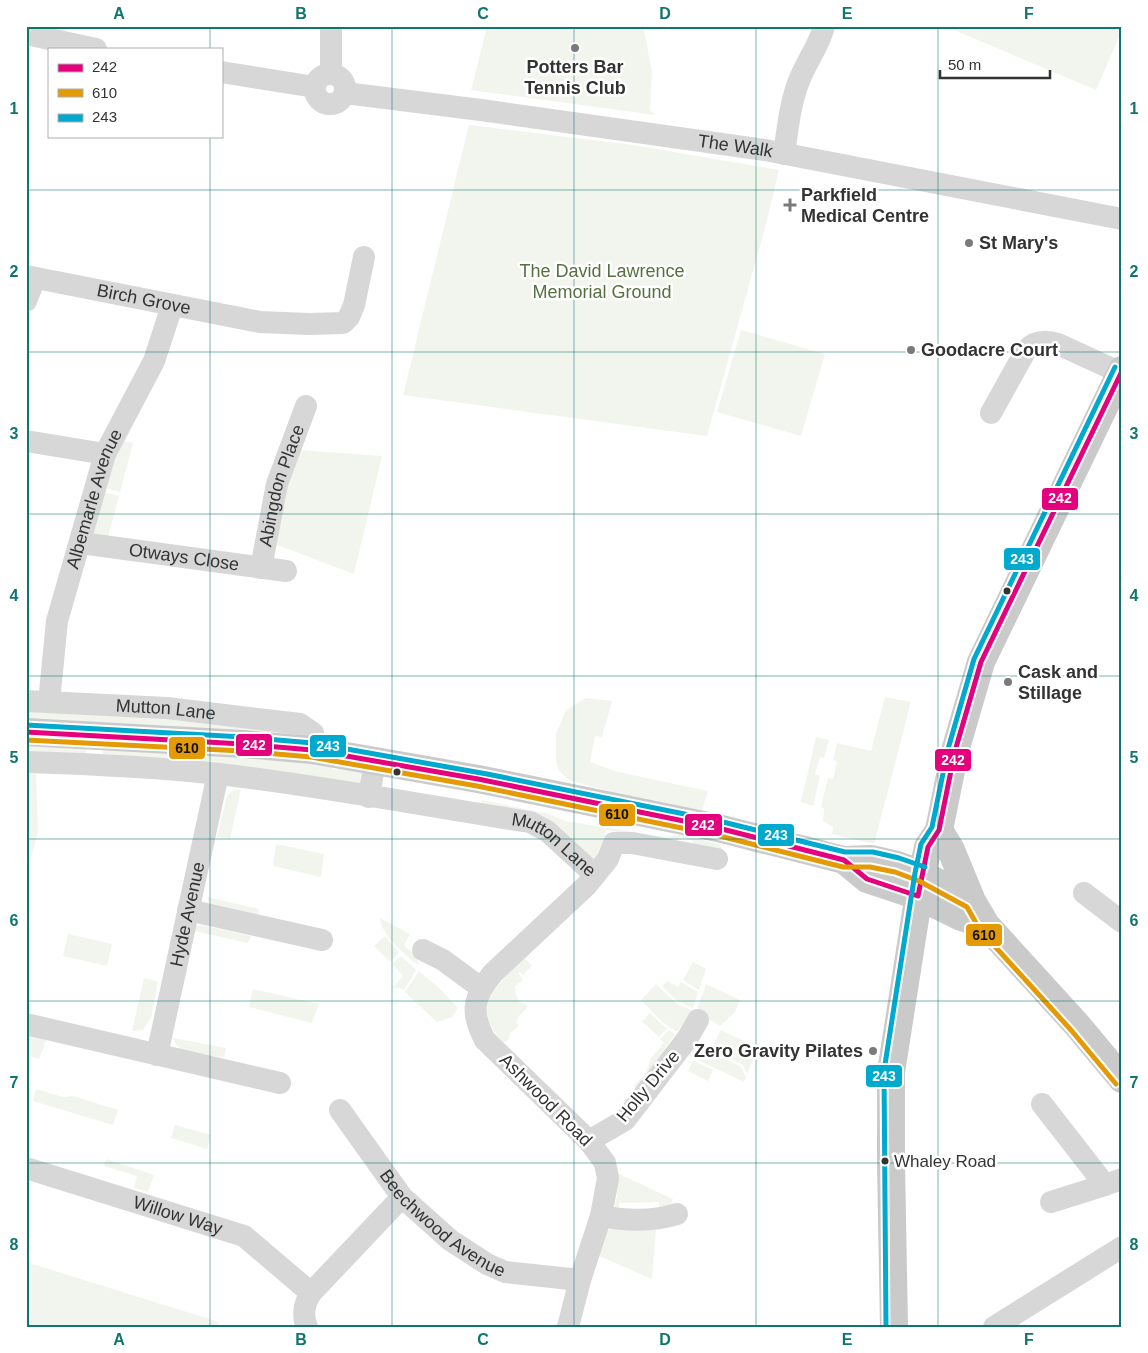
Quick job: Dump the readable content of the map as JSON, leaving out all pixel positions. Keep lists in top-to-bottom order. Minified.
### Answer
{"streets":{"main road":["Mutton Lane"],"street":["The Walk","Birch Grove","Abingdon Place","Albemarle Avenue","Otways Close","Hyde Avenue","Holly Drive","Ashwood Road","Willow Way","Beechwood Avenue"]},"crossings":[["Birch Grove","Albemarle Avenue"],["Abingdon Place","Otways Close"],["Albemarle Avenue","Otways Close"],["Albemarle Avenue","Mutton Lane"],["Mutton Lane","Hyde Avenue"],["Mutton Lane","Ashwood Road"],["Holly Drive","Ashwood Road"],["Ashwood Road","Beechwood Avenue"]],"parks":["The David Lawrence Memorial Ground"],"places":{"other":["Potters Bar Tennis Club","St Mary's","Goodacre Court","Cask and Stillage","Zero Gravity Pilates","Whaley Road"],"health":["Parkfield Medical Centre"]},"lines":["transit line 243","transit line 242","transit line 610"],"legend":["242","610","243"],"scale_bar":"50 m","grid":{"columns":["A","B","C","D","E","F"],"rows":["1","2","3","4","5","6","7","8"]}}
